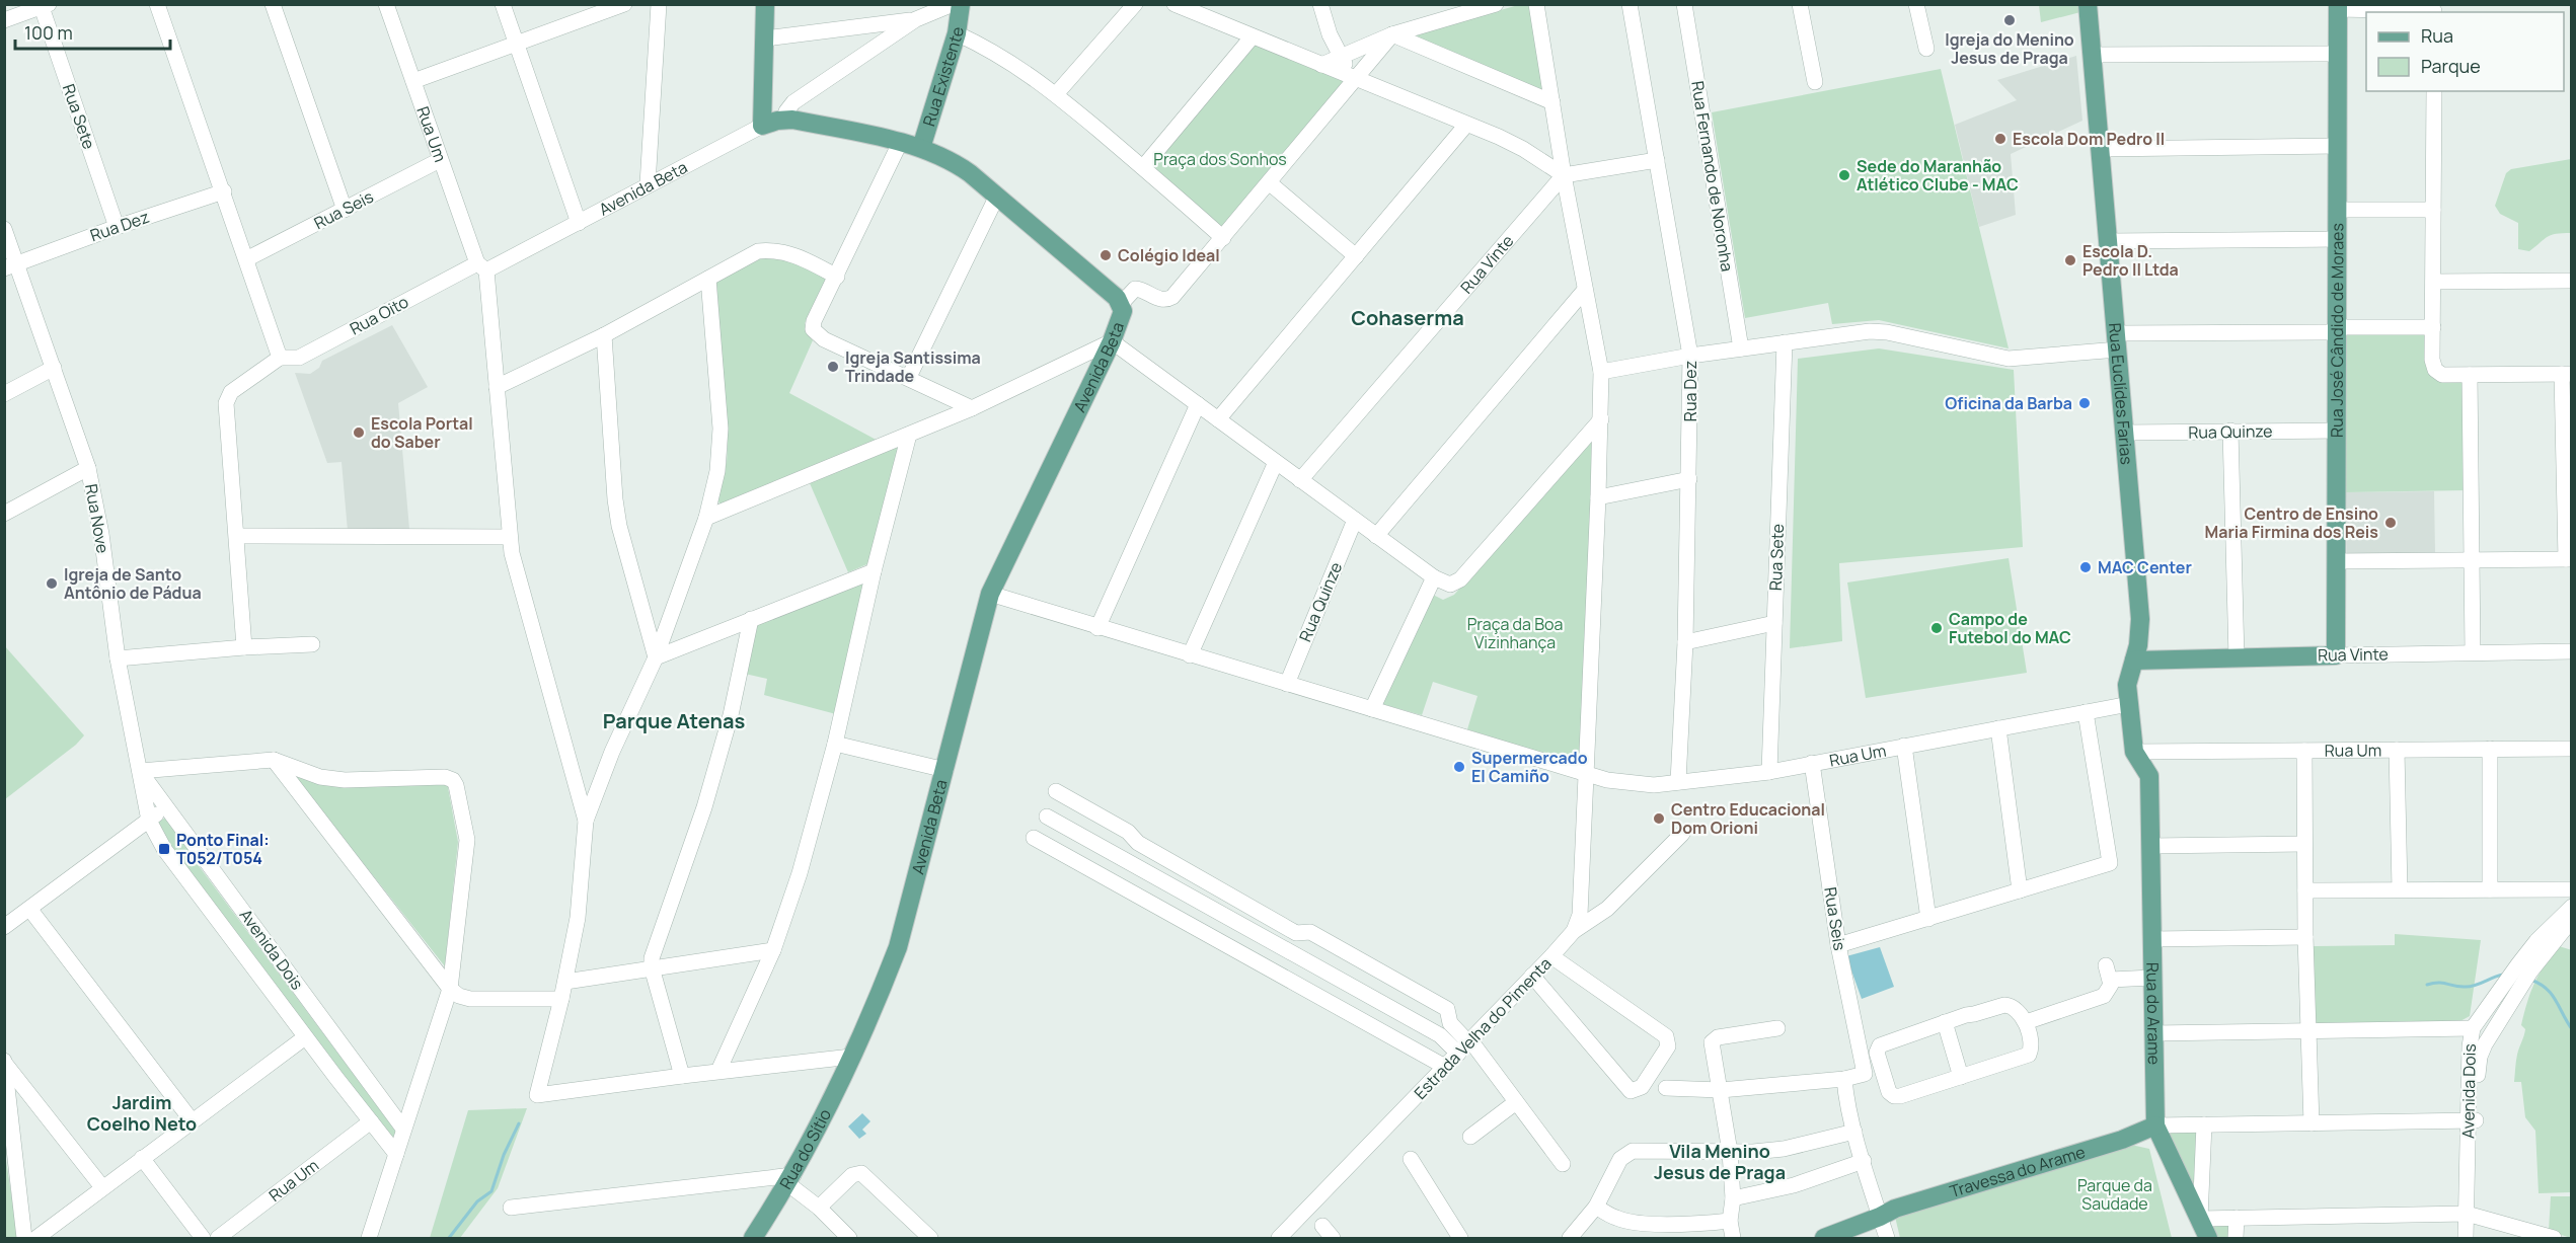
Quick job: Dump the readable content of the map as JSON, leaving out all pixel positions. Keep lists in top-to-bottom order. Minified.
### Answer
{"streets":{"main road":["Rua Existente","Avenida Beta","Rua Vinte","Rua José Cândido de Moraes","Rua Euclídes Farias","Rua do Arame","Rua do Sítio","Travessa do Arame"],"street":["Rua Sete","Rua Um","Rua Fernando de Noronha","Rua Seis","Rua Dez","Rua Oito","Rua Quinze","Rua Nove","Avenida Dois","Estrada Velha do Pimenta"]},"crossings":[["Rua Existente","Avenida Beta"],["Rua Sete","Rua Um"],["Rua Sete","Rua Dez"],["Rua Um","Avenida Beta"],["Rua Um","Rua Seis"],["Rua Um","Rua Dez"],["Rua Um","Rua Oito"],["Rua Um","Rua Euclídes Farias"],["Rua Um","Rua Quinze"],["Rua Um","Avenida Dois"],["Rua Um","Estrada Velha do Pimenta"],["Avenida Beta","Rua Oito"],["Avenida Beta","Rua do Sítio"],["Rua Dez","Rua Nove"],["Rua Vinte","Rua José Cândido de Moraes"],["Rua Vinte","Rua Euclídes Farias"],["Rua Vinte","Estrada Velha do Pimenta"],["Rua José Cândido de Moraes","Rua Quinze"],["Rua Euclídes Farias","Rua Quinze"],["Rua Euclídes Farias","Rua do Arame"],["Rua Nove","Avenida Dois"],["Rua do Arame","Travessa do Arame"]],"districts":["Cohaserma","Parque Atenas","Jardim Coelho Neto","Vila Menino Jesus de Praga"],"parks":["Praça dos Sonhos","Praça da Boa Vizinhança","Parque da Saudade"],"places":{"other":["Igreja do Menino Jesus de Praga","Escola Dom Pedro II","Sede do Maranhão Atlético Clube - MAC","Colégio Ideal","Escola D. Pedro II Ltda","Igreja Santissima Trindade","Oficina da Barba","Escola Portal do Saber","Centro de Ensino Maria Firmina dos Reis","MAC Center","Igreja de Santo Antônio de Pádua","Campo de Futebol do MAC","Supermercado El Camiño","Centro Educacional Dom Orioni"],"transit":["Ponto Final: T052/T054"]},"legend":["Rua","Parque"],"scale_bar":"100 m"}
